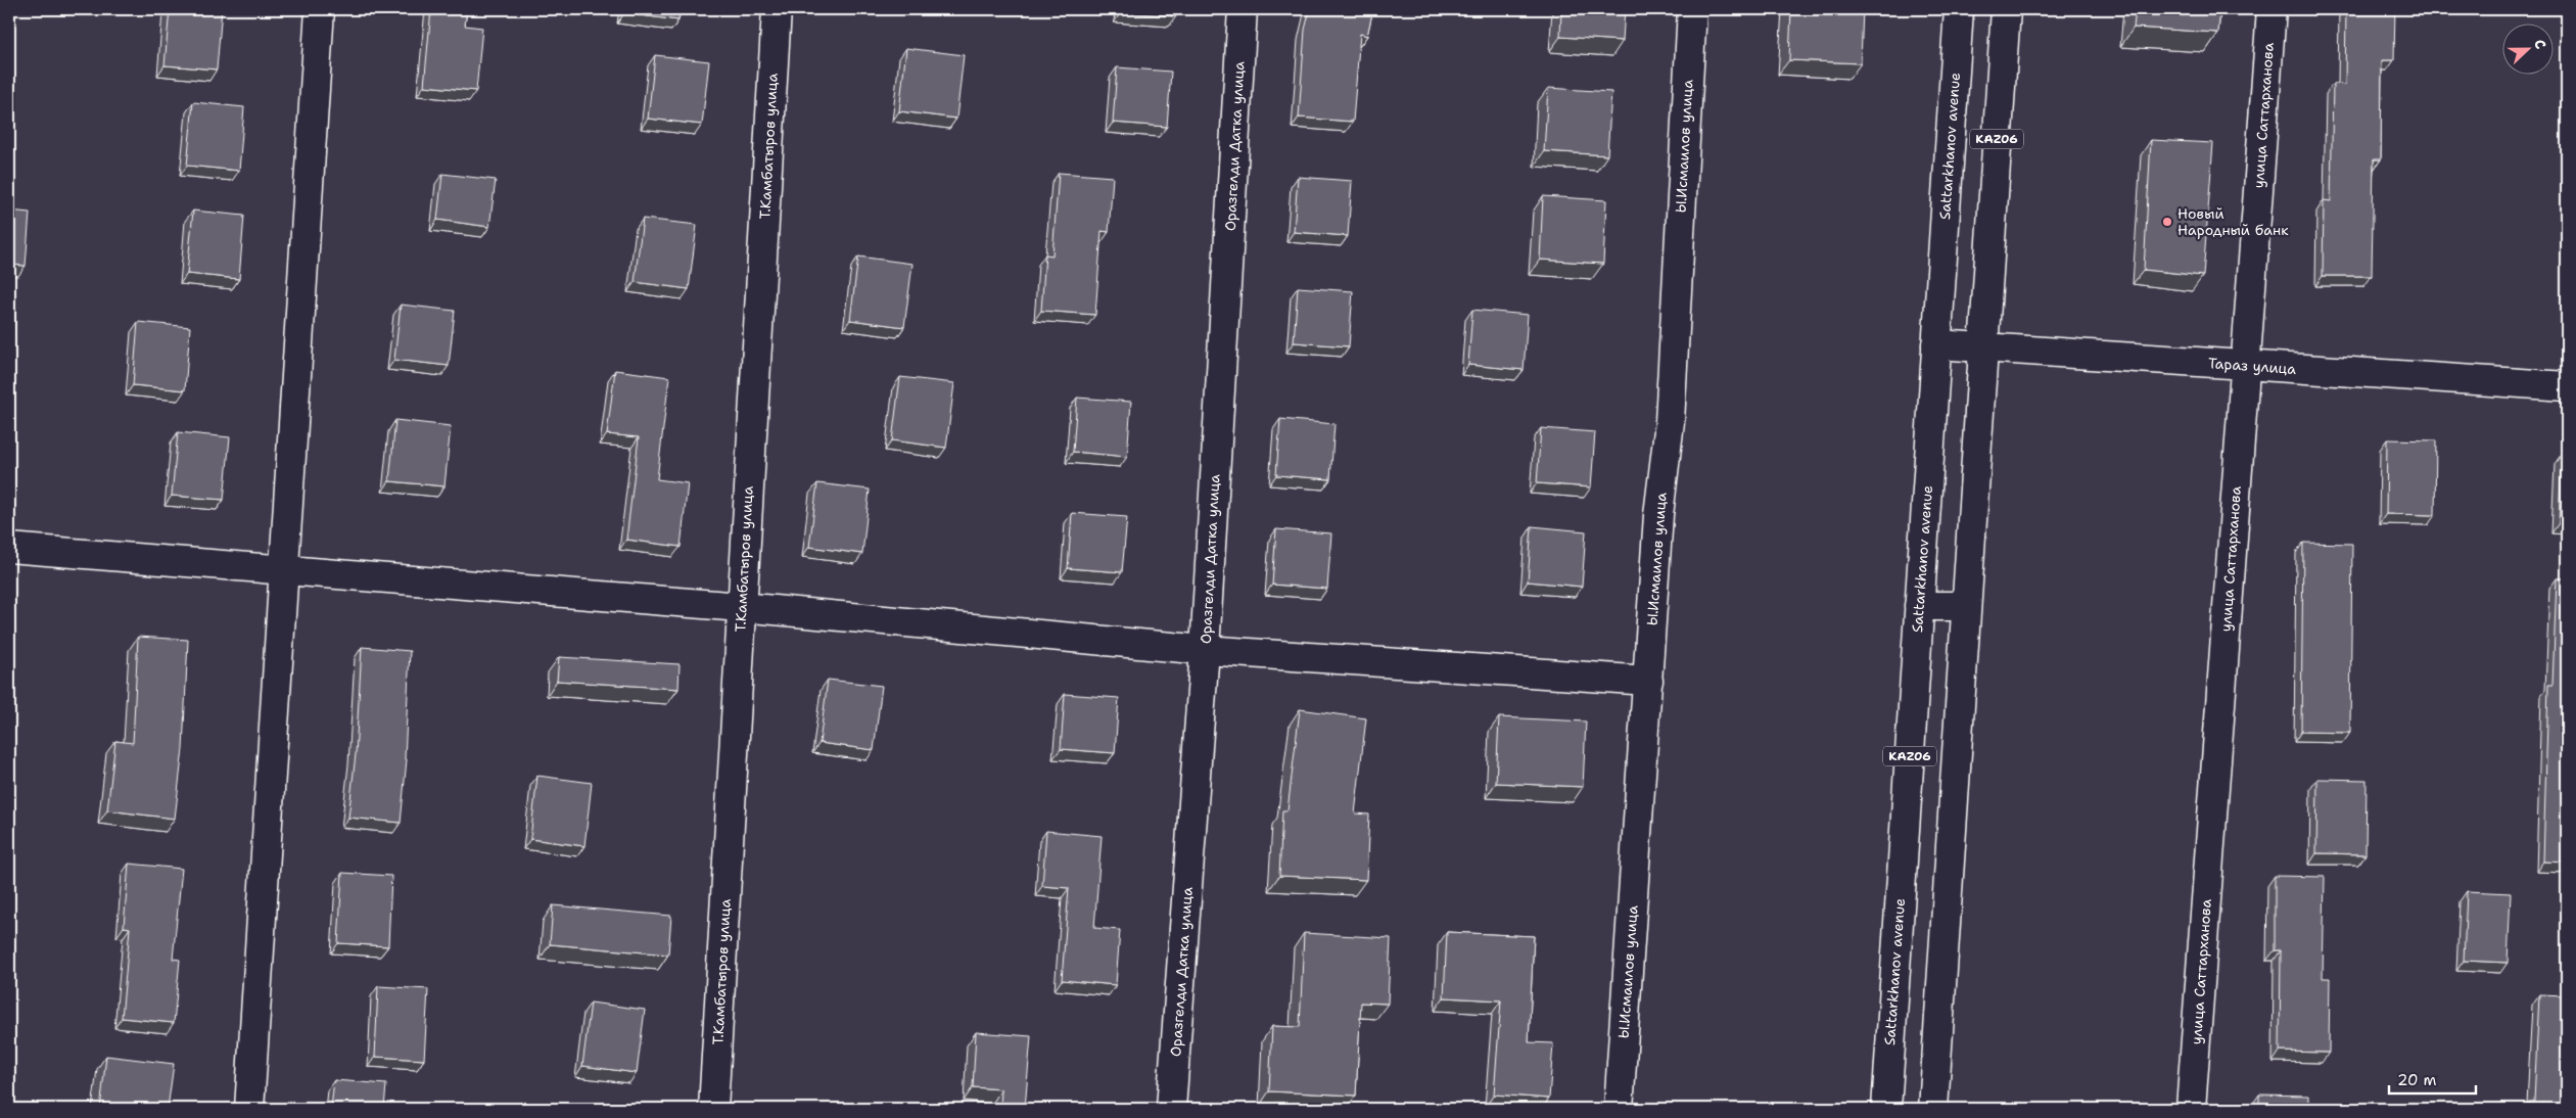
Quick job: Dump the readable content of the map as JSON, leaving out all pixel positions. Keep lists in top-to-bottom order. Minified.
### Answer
{"streets":{"street":["улица Саттарханова","KАZ06","Т.Камбатыров улица","Оразгелди Датка улица","Ы.Исмаилов улица","Sattarkhanov avenue","Тараз улица"]},"crossings":[["улица Саттарханова","Тараз улица"],["KАZ06","Тараз улица"],["Sattarkhanov avenue","Тараз улица"]],"places":["Новый Народный банк"],"scale_bar":"20 m","north":"right"}
